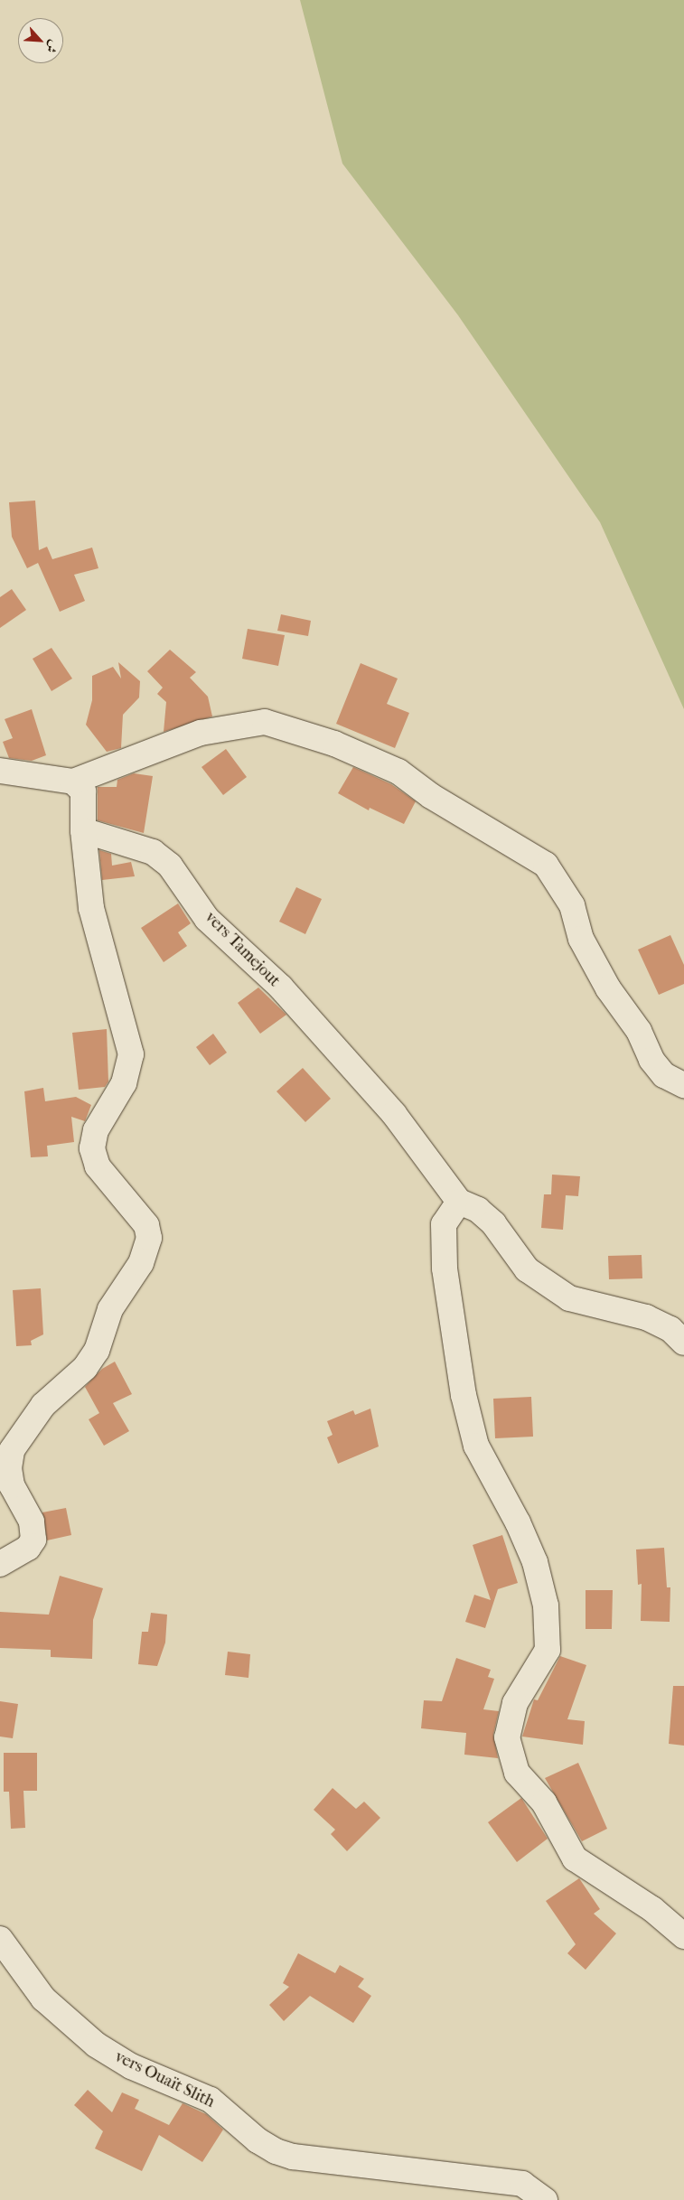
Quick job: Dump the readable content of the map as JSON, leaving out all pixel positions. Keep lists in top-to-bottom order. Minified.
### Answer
{"streets":{"street":["vers Tamejout","vers Ouaït Slith"]},"north":"bottom right"}
